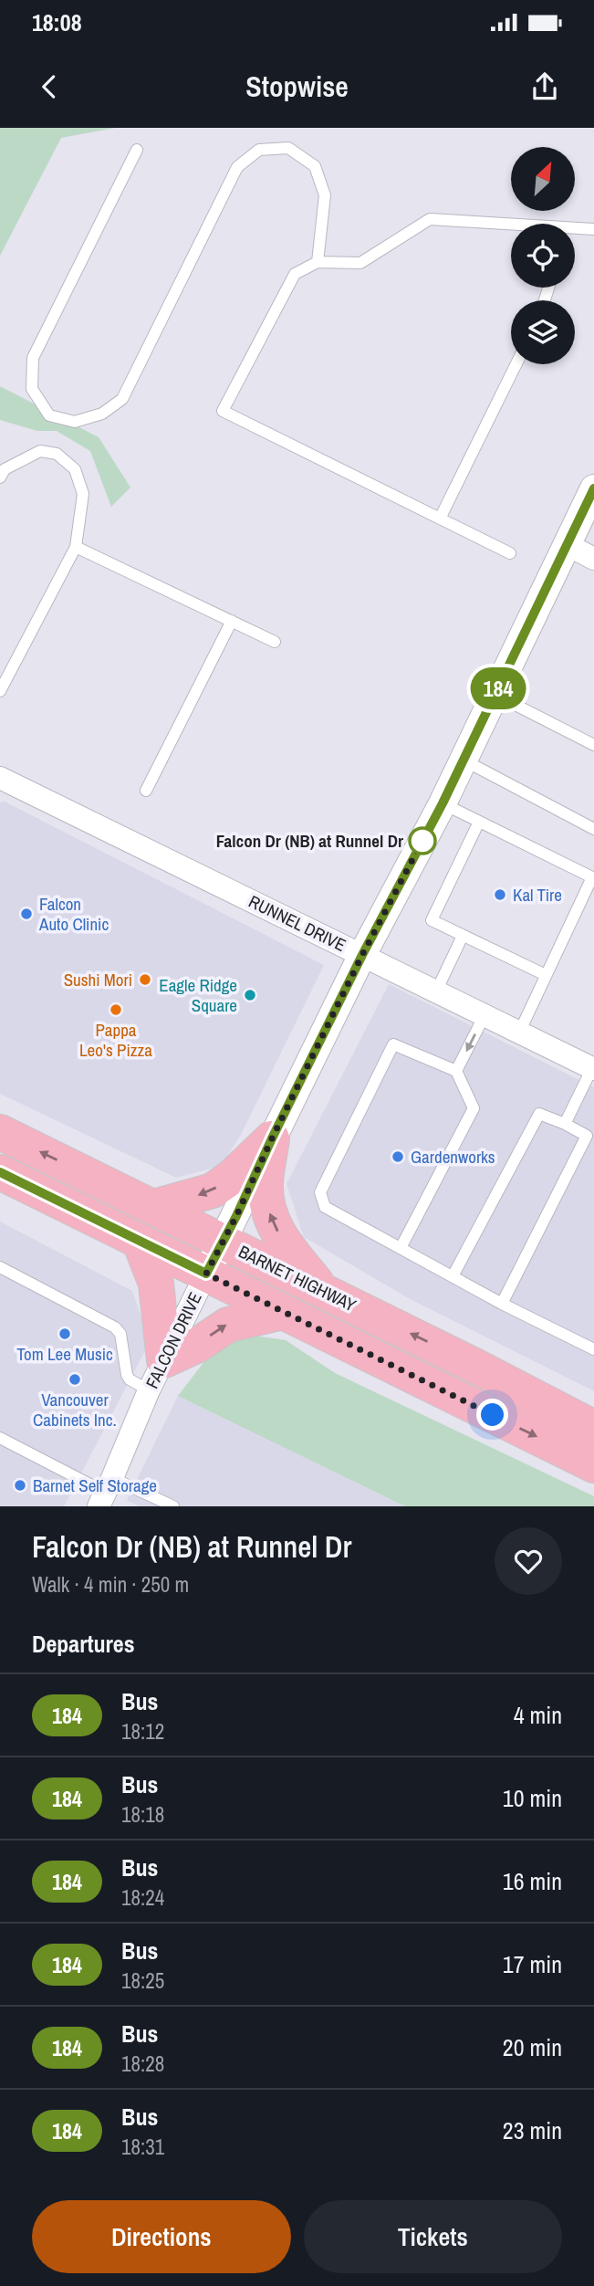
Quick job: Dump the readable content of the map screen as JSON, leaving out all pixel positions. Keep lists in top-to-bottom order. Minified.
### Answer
{"streets":{"main road":["BARNET HIGHWAY"],"street":["RUNNEL DRIVE","FALCON DRIVE"]},"crossings":[["RUNNEL DRIVE","FALCON DRIVE"],["BARNET HIGHWAY","FALCON DRIVE"]],"places":["Falcon Dr (NB) at Runnel Dr","Kal Tire","Falcon Auto Clinic","Sushi Mori","Eagle Ridge Square","Pappa Leo's Pizza","Gardenworks","Tom Lee Music","Vancouver Cabinets Inc.","Barnet Self Storage"],"lines":["bus line 184"],"north":"top right","page":{"status":"18:08","header":"Stopwise","on_map":"184","heading":[["Falcon Dr (NB) at Runnel Dr","Walk · 4 min · 250 m"],"Departures"],"list":[{"mark":"184","name":"Bus","note":"18:12","value":"4 min"},{"mark":"184","name":"Bus","note":"18:18","value":"10 min"},{"mark":"184","name":"Bus","note":"18:24","value":"16 min"},{"mark":"184","name":"Bus","note":"18:25","value":"17 min"},{"mark":"184","name":"Bus","note":"18:28","value":"20 min"},{"mark":"184","name":"Bus","note":"18:31","value":"23 min"}],"buttons":["Directions","Tickets"]}}
